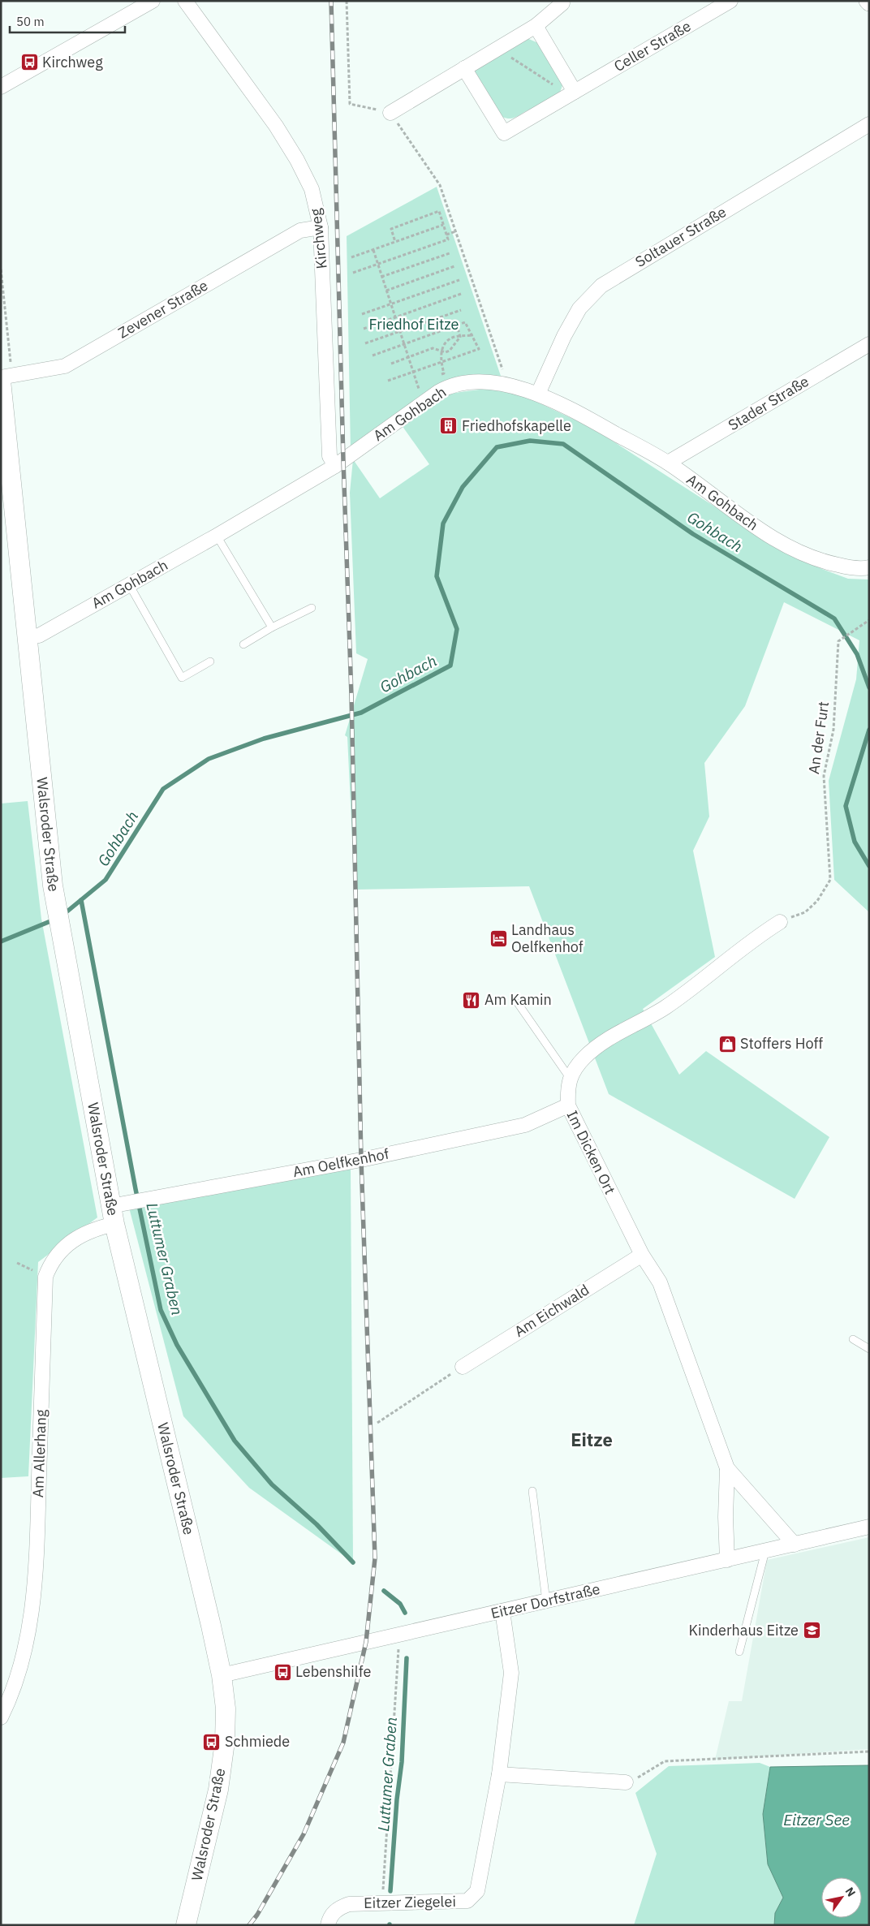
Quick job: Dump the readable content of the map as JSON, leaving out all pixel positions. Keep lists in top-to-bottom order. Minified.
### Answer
{"streets":{"main road":["Walsroder Straße"],"street":["Celler Straße","Soltauer Straße","Kirchweg","Zevener Straße","Stader Straße","Am Gohbach","Im Dicken Ort","Am Oelfkenhof","Am Eichwald","Am Allerhang","Eitzer Dorfstraße","Eitzer Ziegelei"],"path":["An der Furt"]},"crossings":[["Soltauer Straße","Am Gohbach"],["Kirchweg","Zevener Straße"],["Kirchweg","Am Gohbach"],["Stader Straße","Am Gohbach"],["Am Gohbach","Walsroder Straße"],["Walsroder Straße","Am Oelfkenhof"],["Walsroder Straße","Am Allerhang"],["Walsroder Straße","Eitzer Dorfstraße"],["Im Dicken Ort","Am Oelfkenhof"],["Im Dicken Ort","Am Eichwald"],["Im Dicken Ort","Eitzer Dorfstraße"],["Am Oelfkenhof","Am Allerhang"],["Eitzer Dorfstraße","Eitzer Ziegelei"]],"districts":["Eitze"],"water":["Gohbach","Luttumer Graben","Eitzer See"],"parks":["Friedhof Eitze"],"places":{"bus stop":["Kirchweg","Lebenshilfe","Schmiede"],"building":["Friedhofskapelle"],"hotel":["Landhaus Oelfkenhof"],"restaurant":["Am Kamin"],"shop":["Stoffers Hoff"],"school or university":["Kinderhaus Eitze"]},"scale_bar":"50 m","north":"top right"}
